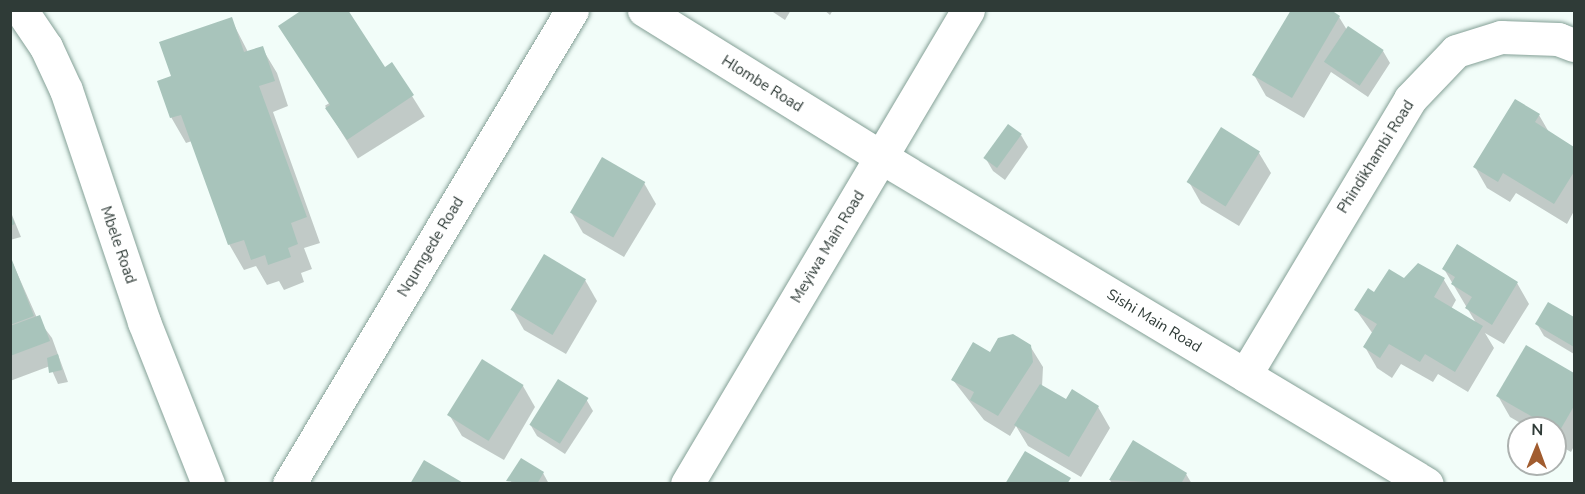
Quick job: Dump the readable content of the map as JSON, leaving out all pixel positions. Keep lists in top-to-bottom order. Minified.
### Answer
{"streets":{"street":["Hlombe Road","Phindikhambi Road","Mbele Road","Nqumgede Road","Meyiwa Main Road","Sishi Main Road"]},"crossings":[["Hlombe Road","Meyiwa Main Road"],["Hlombe Road","Sishi Main Road"],["Phindikhambi Road","Sishi Main Road"],["Meyiwa Main Road","Sishi Main Road"]],"north":"top"}
